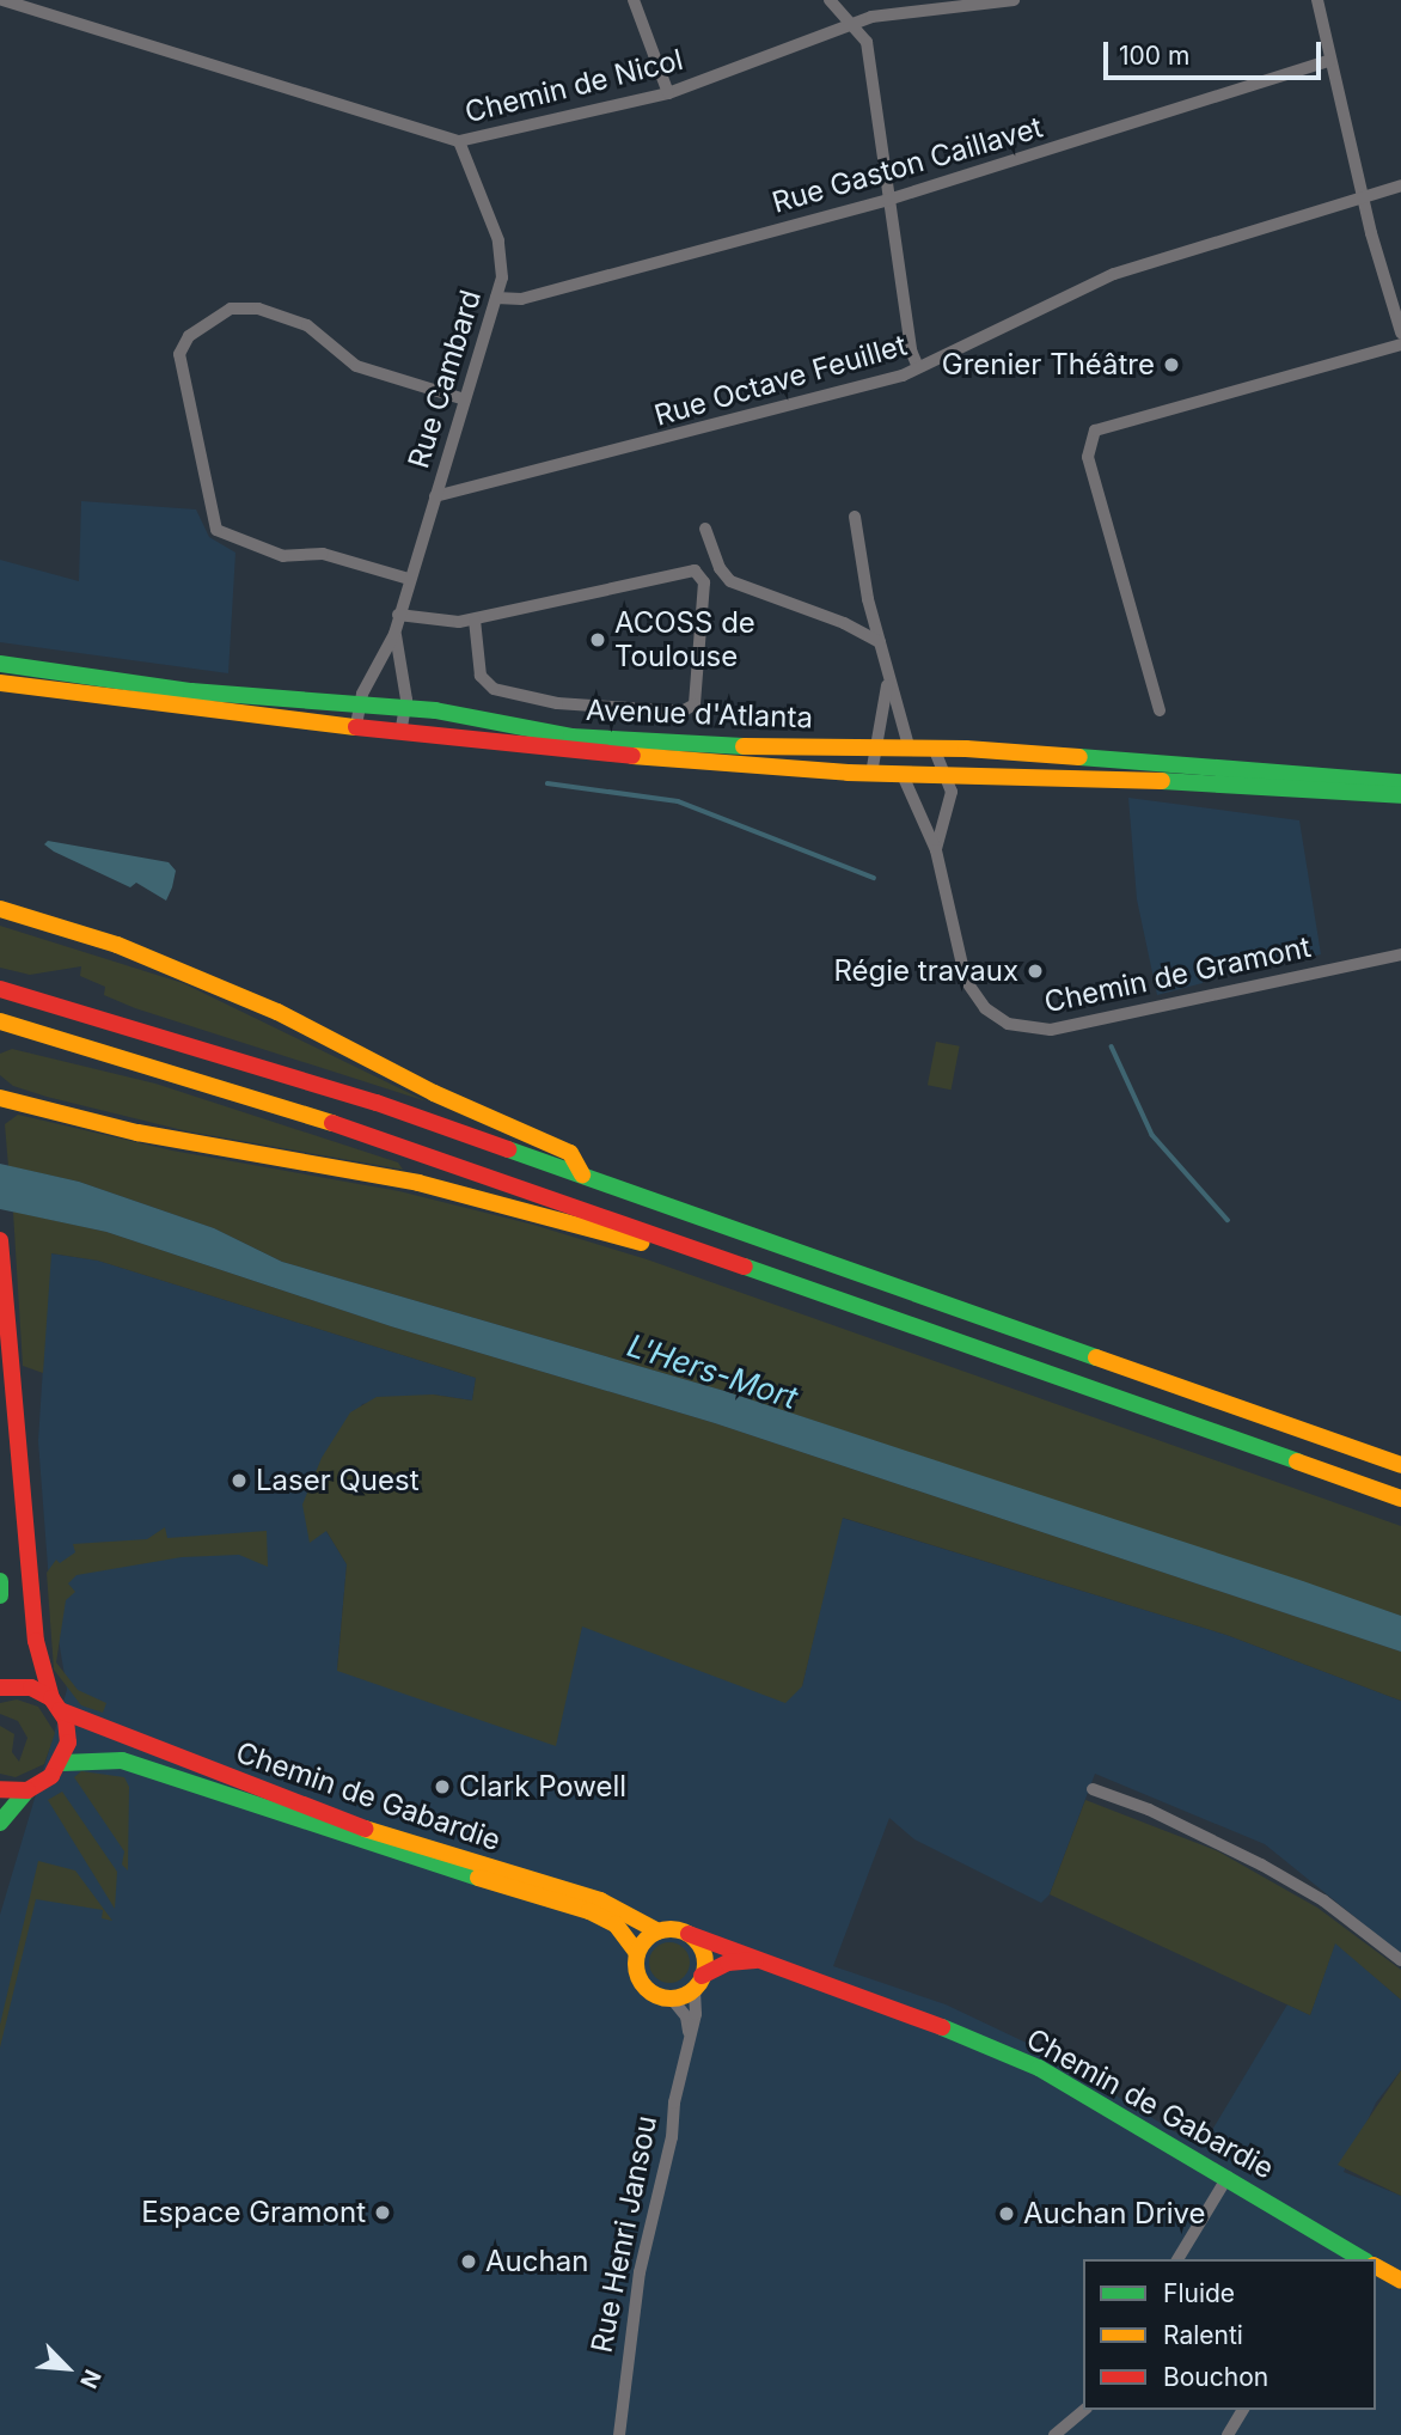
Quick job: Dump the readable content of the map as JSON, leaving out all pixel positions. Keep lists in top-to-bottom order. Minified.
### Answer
{"streets":{"main road":["Avenue d'Atlanta","Chemin de Gabardie"],"street":["Chemin de Nicol","Rue Gaston Caillavet","Rue Cambard","Rue Octave Feuillet","Chemin de Gramont","Rue Henri Jansou"]},"crossings":[["Chemin de Nicol","Rue Cambard"],["Rue Gaston Caillavet","Rue Cambard"],["Rue Cambard","Rue Octave Feuillet"],["Rue Cambard","Avenue d'Atlanta"],["Avenue d'Atlanta","Chemin de Gramont"],["Chemin de Gabardie","Rue Henri Jansou"]],"water":["L'Hers-Mort"],"places":["Grenier Théâtre","ACOSS de Toulouse","Régie travaux","Laser Quest","Clark Powell","Espace Gramont","Auchan Drive","Auchan"],"legend":["Fluide","Ralenti","Bouchon"],"scale_bar":"100 m","north":"bottom right"}
